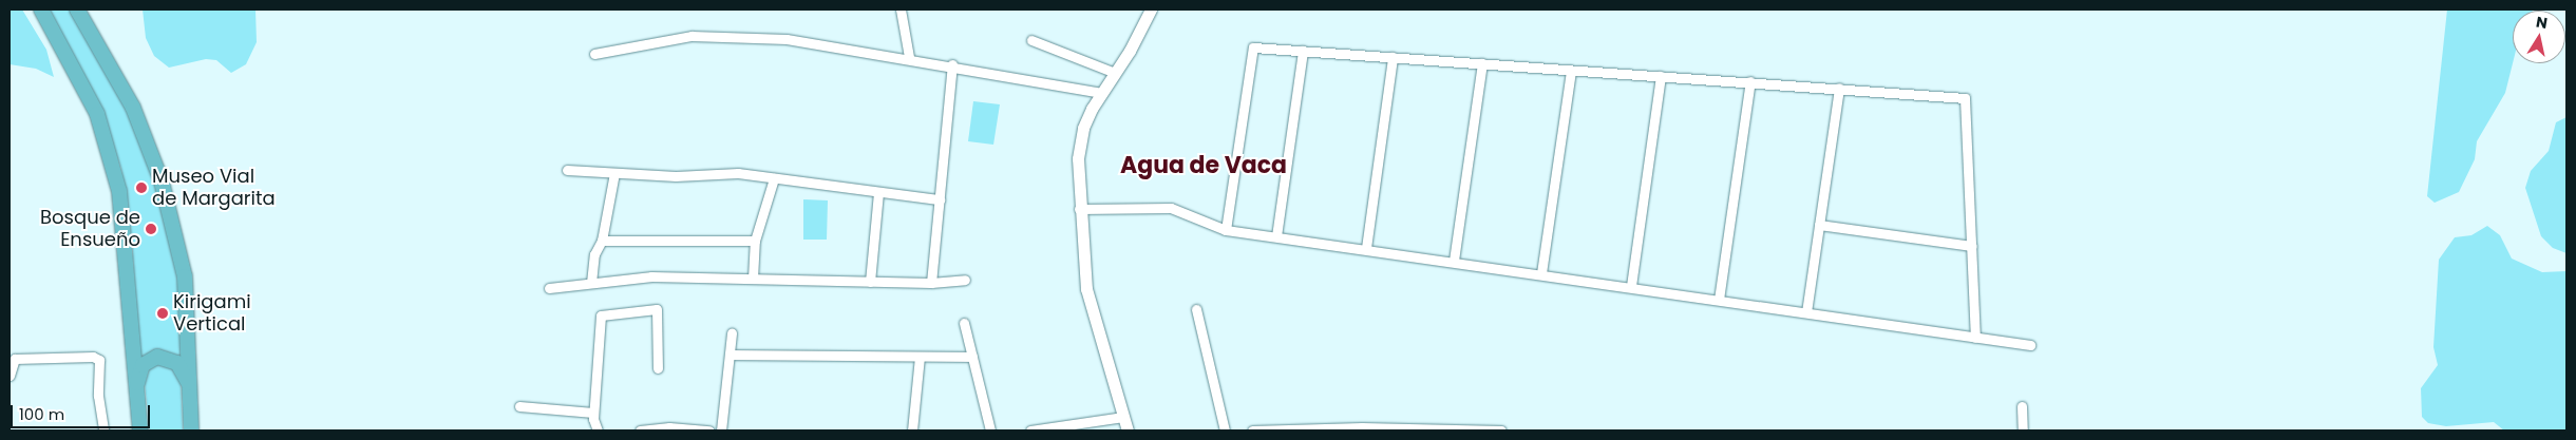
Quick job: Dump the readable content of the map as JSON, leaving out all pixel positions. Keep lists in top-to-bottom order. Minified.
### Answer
{"districts":["Agua de Vaca"],"places":["Museo Vial de Margarita","Bosque de Ensueño","Kirigami Vertical"],"scale_bar":"100 m","north":"top"}
